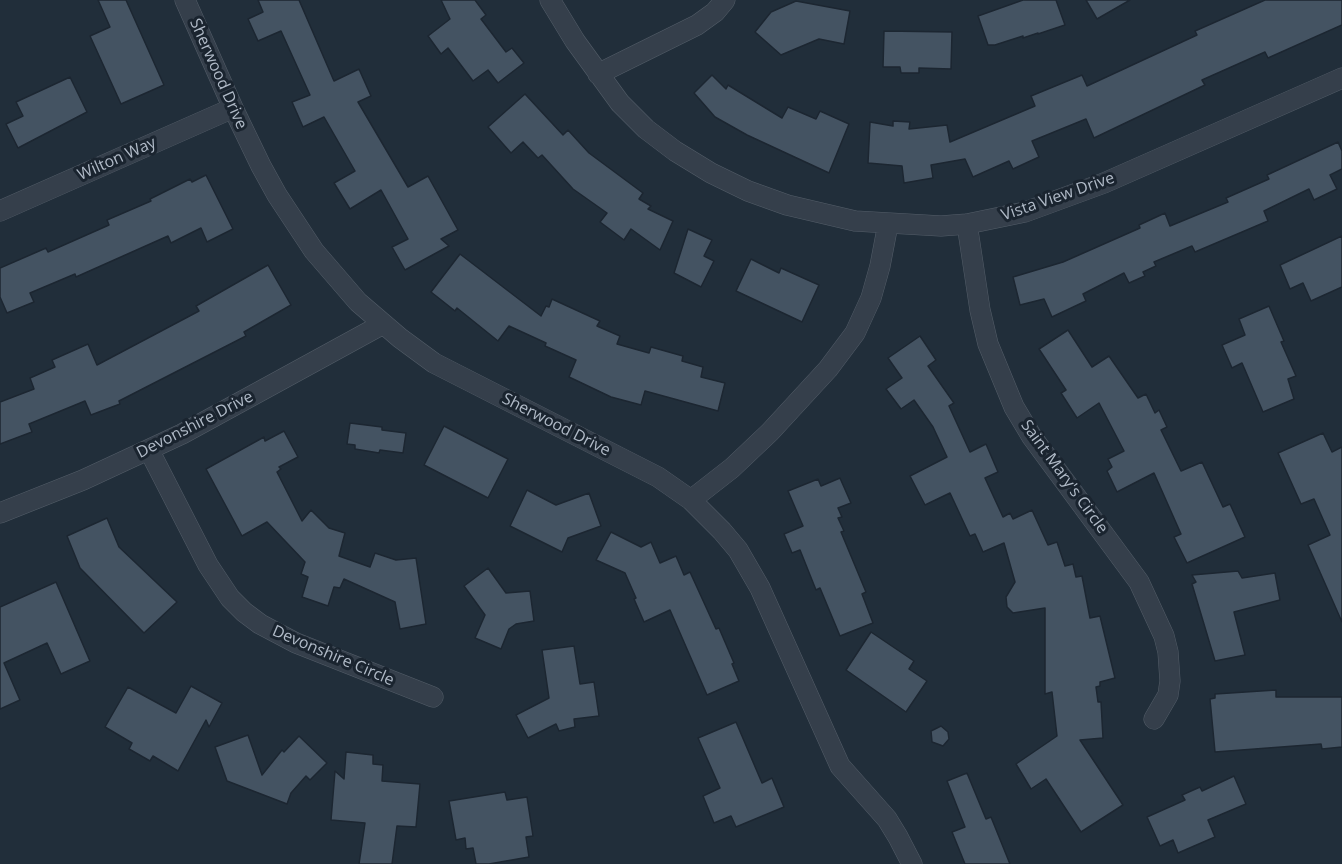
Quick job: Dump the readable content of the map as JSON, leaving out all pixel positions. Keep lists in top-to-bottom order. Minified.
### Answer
{"streets":{"street":["Sherwood Drive","Wilton Way","Vista View Drive","Devonshire Drive","Saint Mary's Circle","Devonshire Circle"]},"crossings":[["Sherwood Drive","Wilton Way"],["Sherwood Drive","Devonshire Drive"],["Vista View Drive","Saint Mary's Circle"],["Devonshire Drive","Devonshire Circle"]]}
